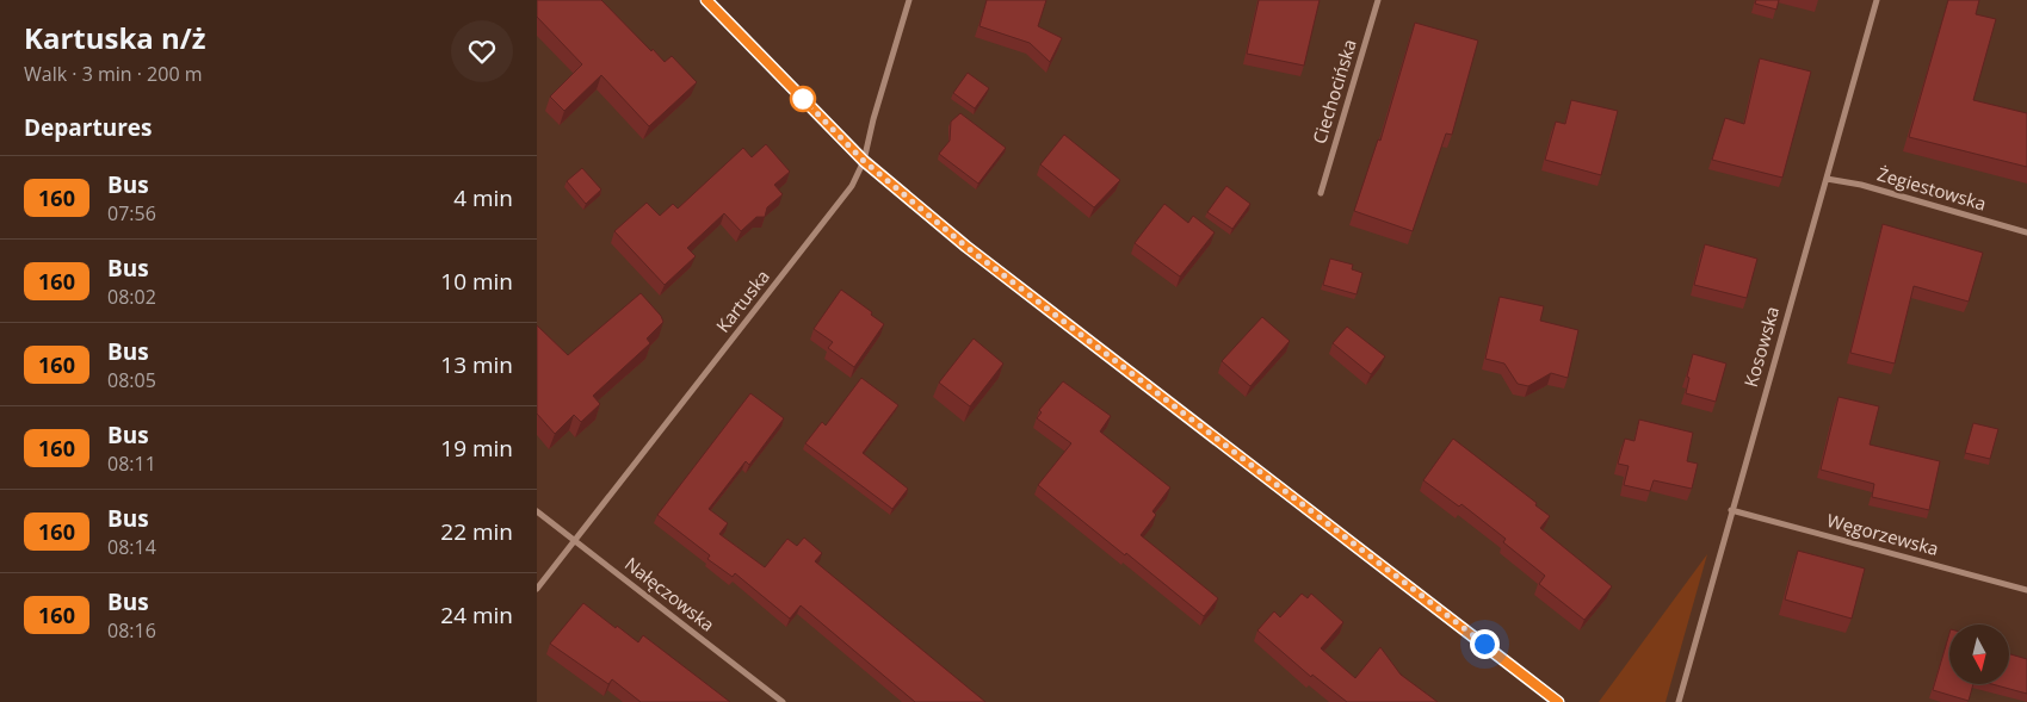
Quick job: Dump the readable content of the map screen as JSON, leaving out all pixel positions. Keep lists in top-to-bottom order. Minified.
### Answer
{"streets":{"street":["Ciechocińska","Żegiestowska","Kartuska","Kosowska","Węgorzewska","Nałęczowska"]},"crossings":[["Żegiestowska","Kosowska"],["Kartuska","Nałęczowska"],["Kosowska","Węgorzewska"]],"lines":["bus line 160"],"north":"bottom","page":{"heading":[["Kartuska n/ż","Walk · 3 min · 200 m"],"Departures"],"list":[{"mark":"160","name":"Bus","note":"07:56","value":"4 min"},{"mark":"160","name":"Bus","note":"08:02","value":"10 min"},{"mark":"160","name":"Bus","note":"08:05","value":"13 min"},{"mark":"160","name":"Bus","note":"08:11","value":"19 min"},{"mark":"160","name":"Bus","note":"08:14","value":"22 min"},{"mark":"160","name":"Bus","note":"08:16","value":"24 min"}]}}
